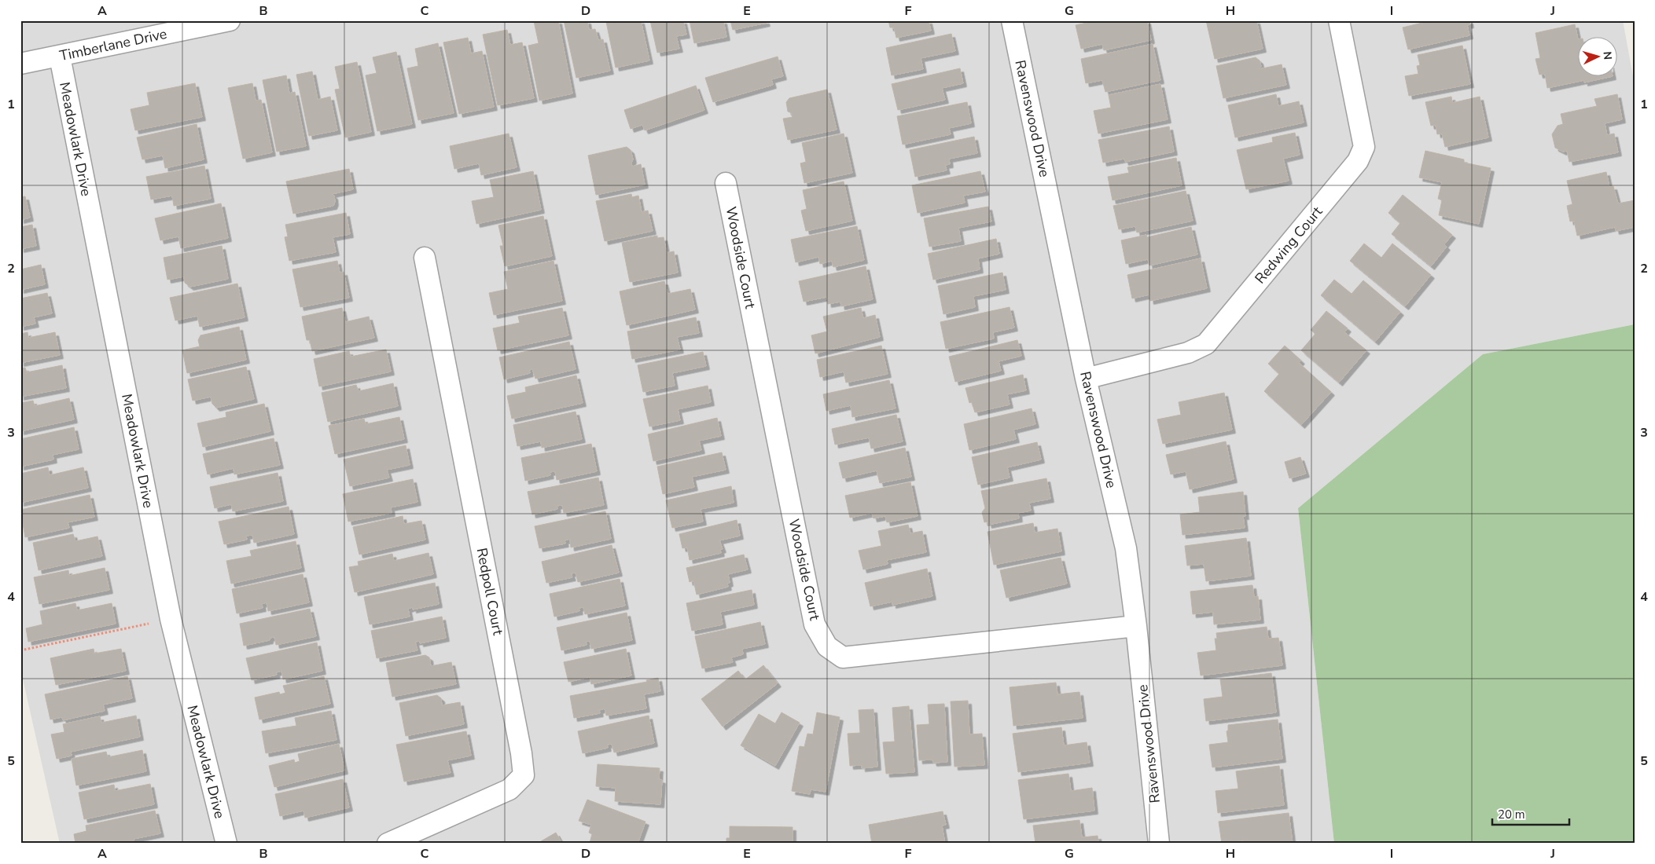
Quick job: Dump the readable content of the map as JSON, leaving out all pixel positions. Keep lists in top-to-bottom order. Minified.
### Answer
{"streets":{"street":["Timberlane Drive","Ravenswood Drive","Meadowlark Drive","Redwing Court","Woodside Court","Redpoll Court"]},"crossings":[["Timberlane Drive","Meadowlark Drive"],["Ravenswood Drive","Redwing Court"],["Ravenswood Drive","Woodside Court"]],"scale_bar":"20 m","north":"right","grid":{"columns":["A","B","C","D","E","F","G","H","I","J"],"rows":["1","2","3","4","5"]}}
